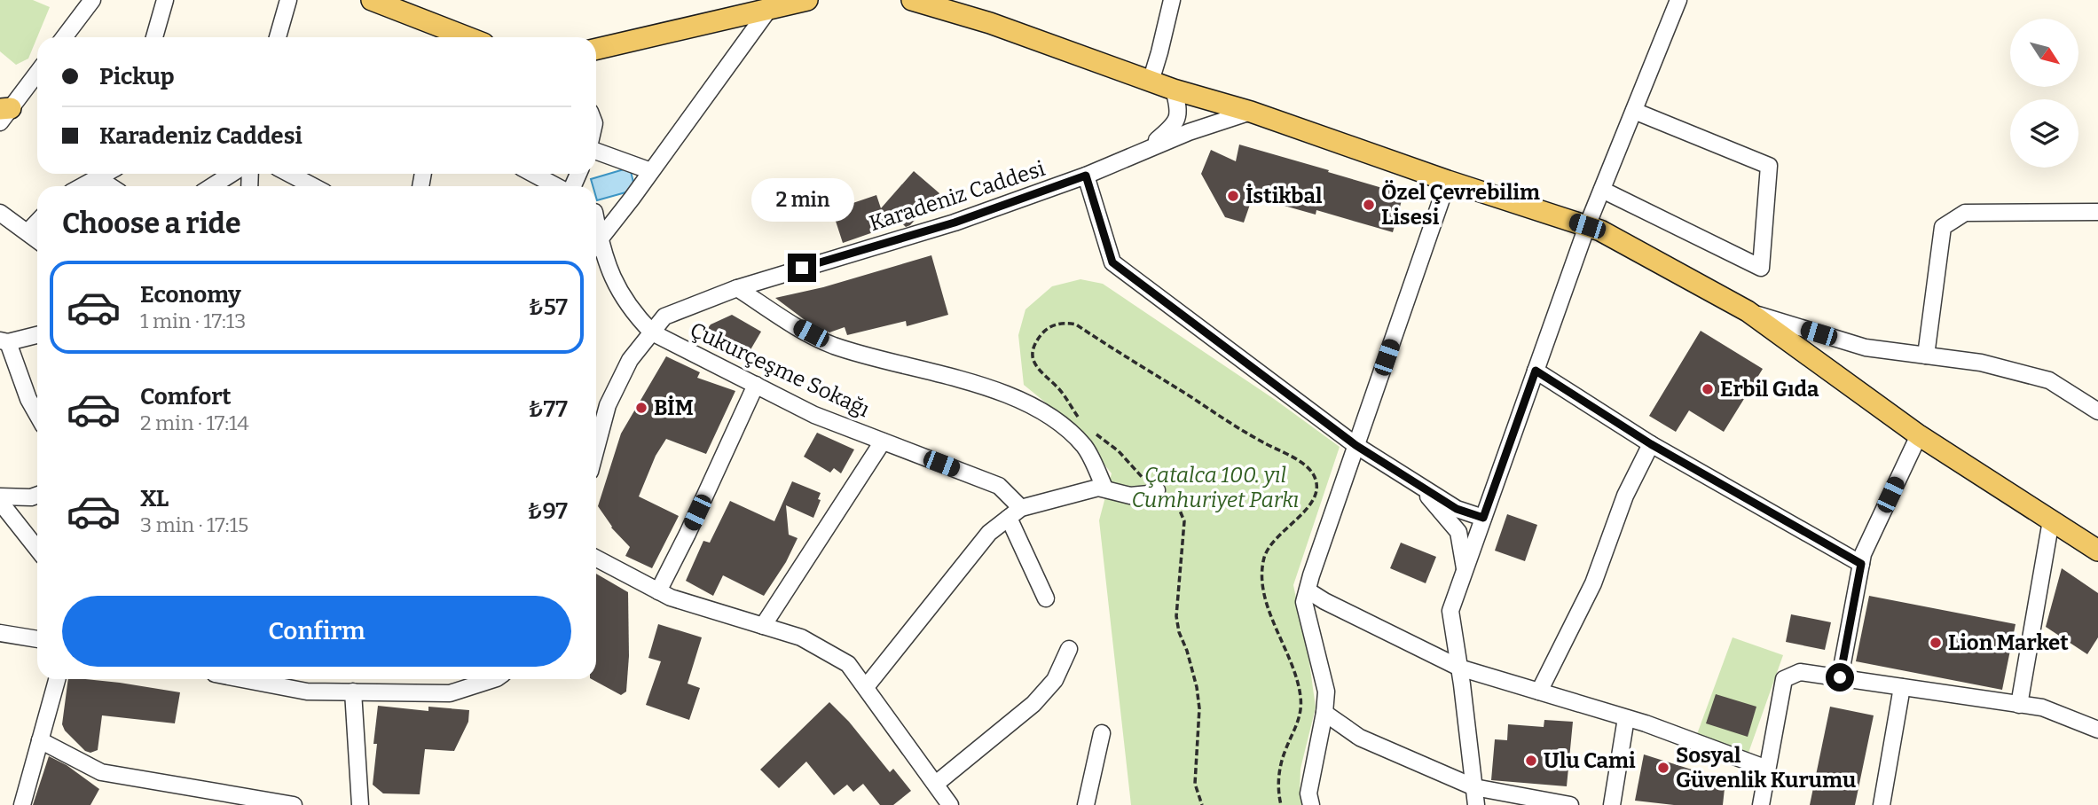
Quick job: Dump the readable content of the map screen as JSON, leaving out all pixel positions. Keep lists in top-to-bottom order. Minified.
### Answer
{"streets":{"street":["Karadeniz Caddesi","Çukurçeşme Sokağı"]},"crossings":[["Karadeniz Caddesi","Çukurçeşme Sokağı"]],"parks":["Çatalca 100. yıl Cumhuriyet Parkı"],"places":["İstikbal","Özel Çevrebilim Lisesi","Erbil Gıda","BİM","Lion Market","Ulu Cami","Sosyal Güvenlik Kurumu"],"north":"bottom right","page":{"banner":["Pickup","Karadeniz Caddesi"],"bubble":"2 min","heading":"Choose a ride","list":[{"name":"Economy","note":"1 min · 17:13","value":"₺57"},{"name":"Comfort","note":"2 min · 17:14","value":"₺77"},{"name":"XL","note":"3 min · 17:15","value":"₺97"}],"buttons":"Confirm"}}
